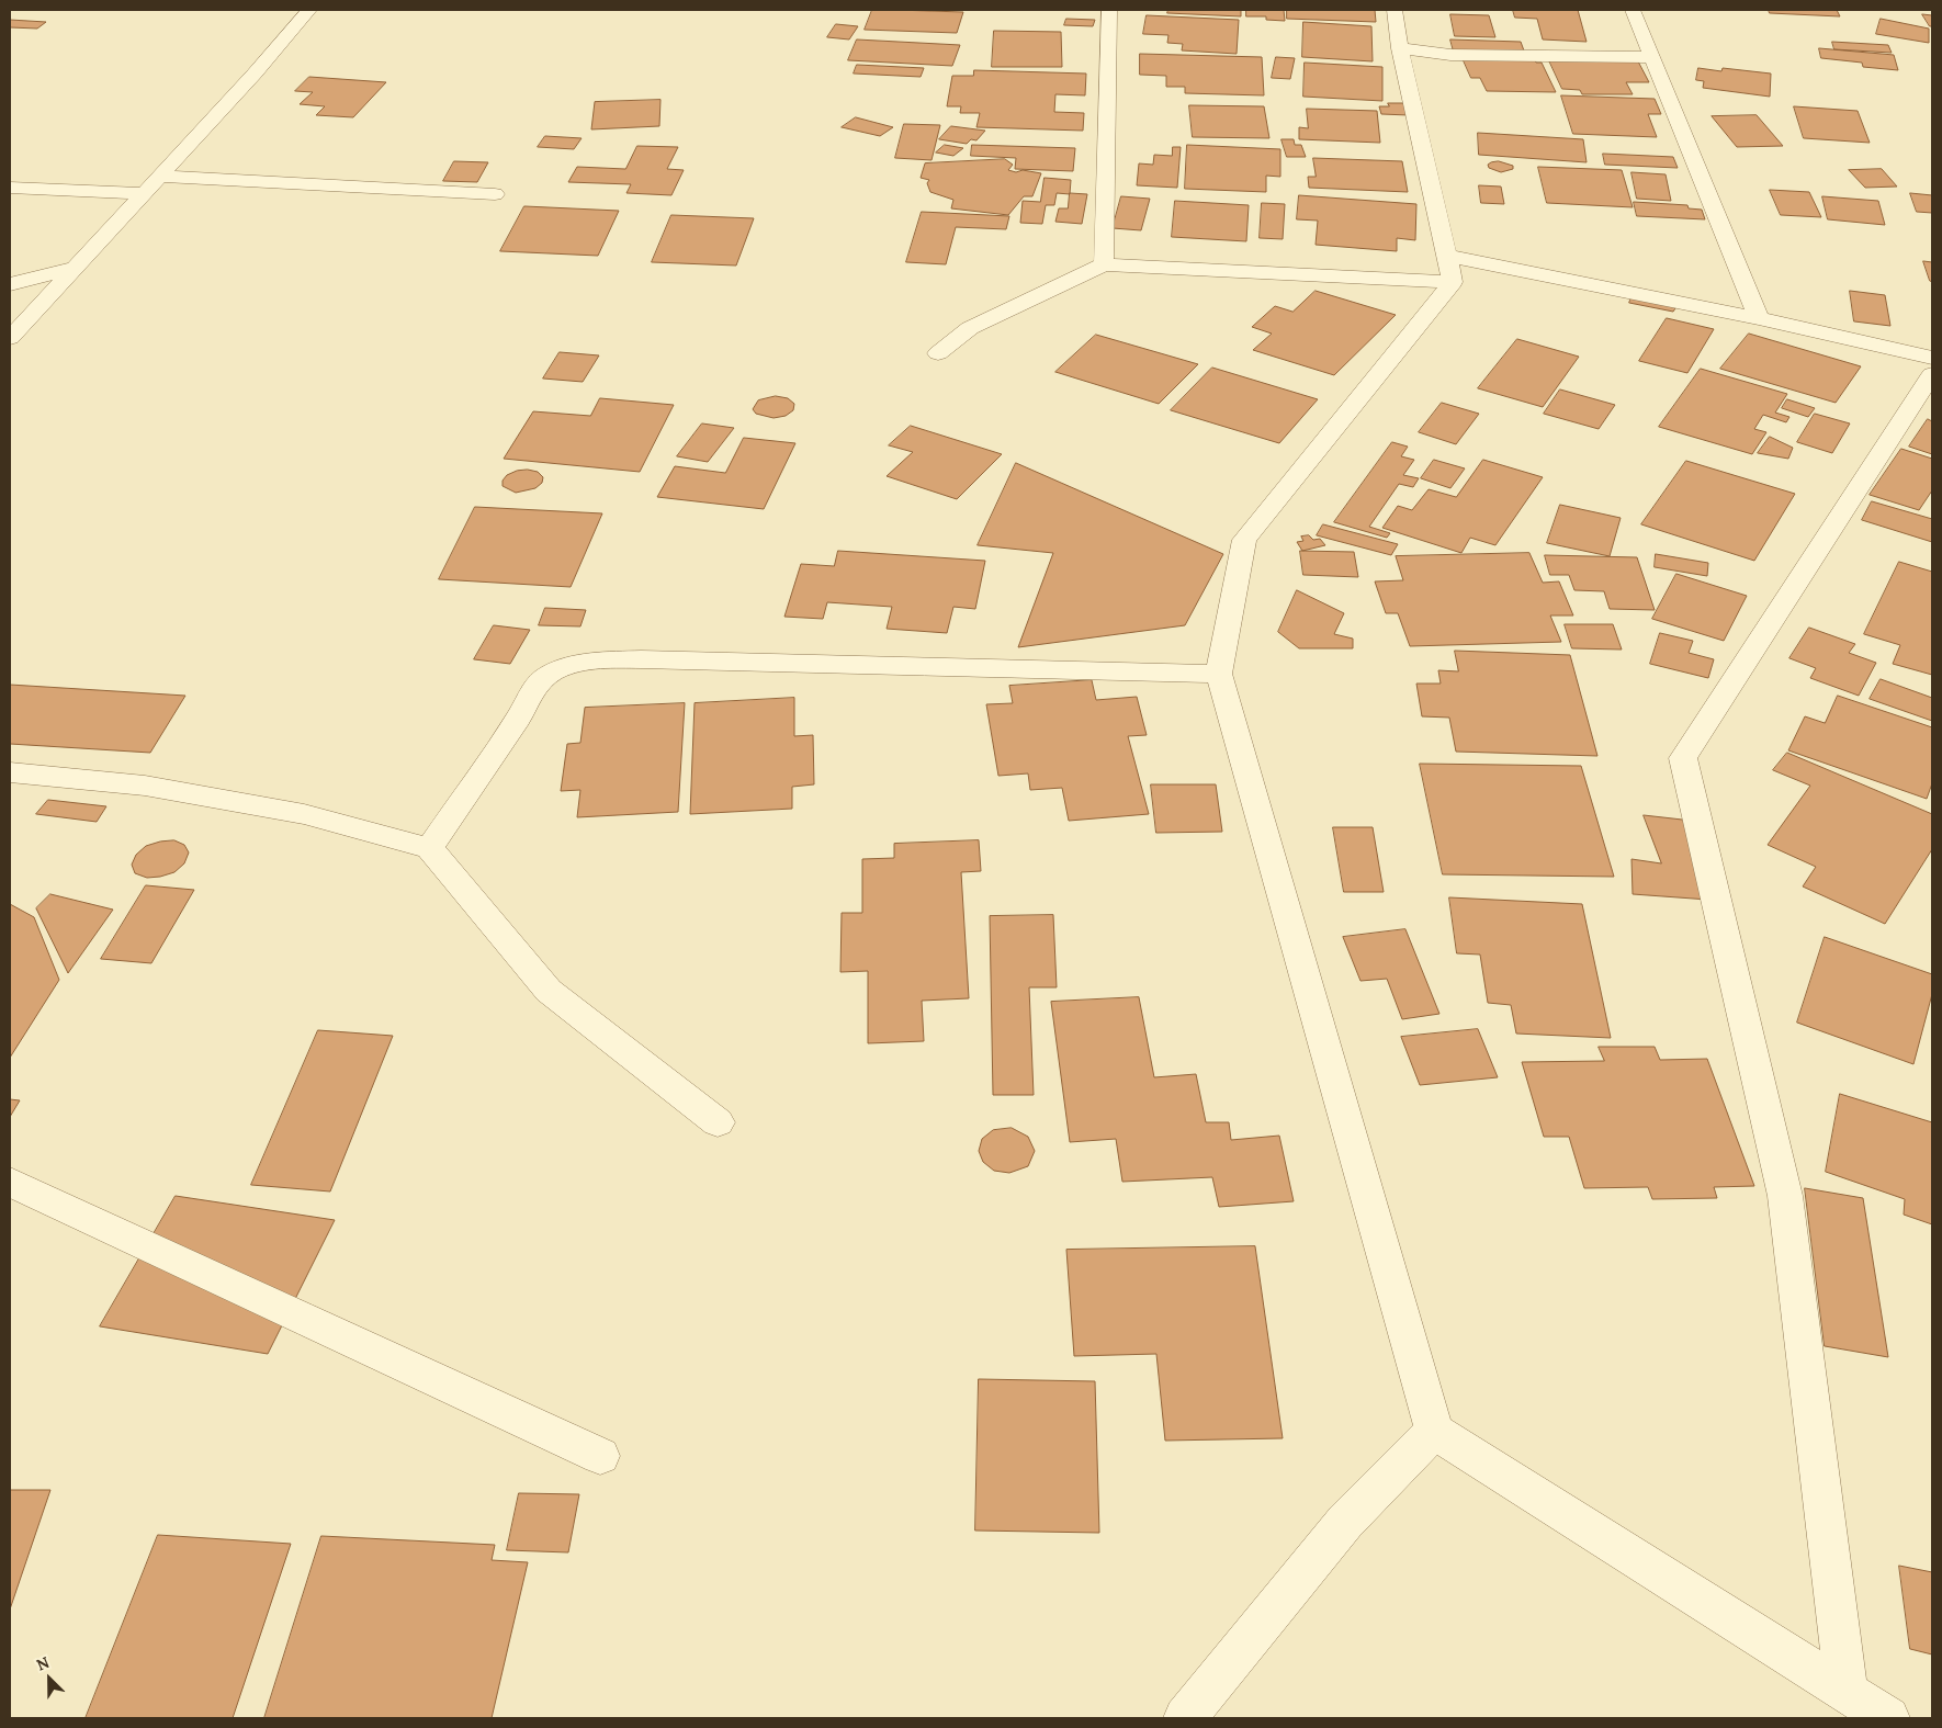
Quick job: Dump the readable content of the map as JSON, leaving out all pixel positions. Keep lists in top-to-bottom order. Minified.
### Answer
{"north":"top left"}
